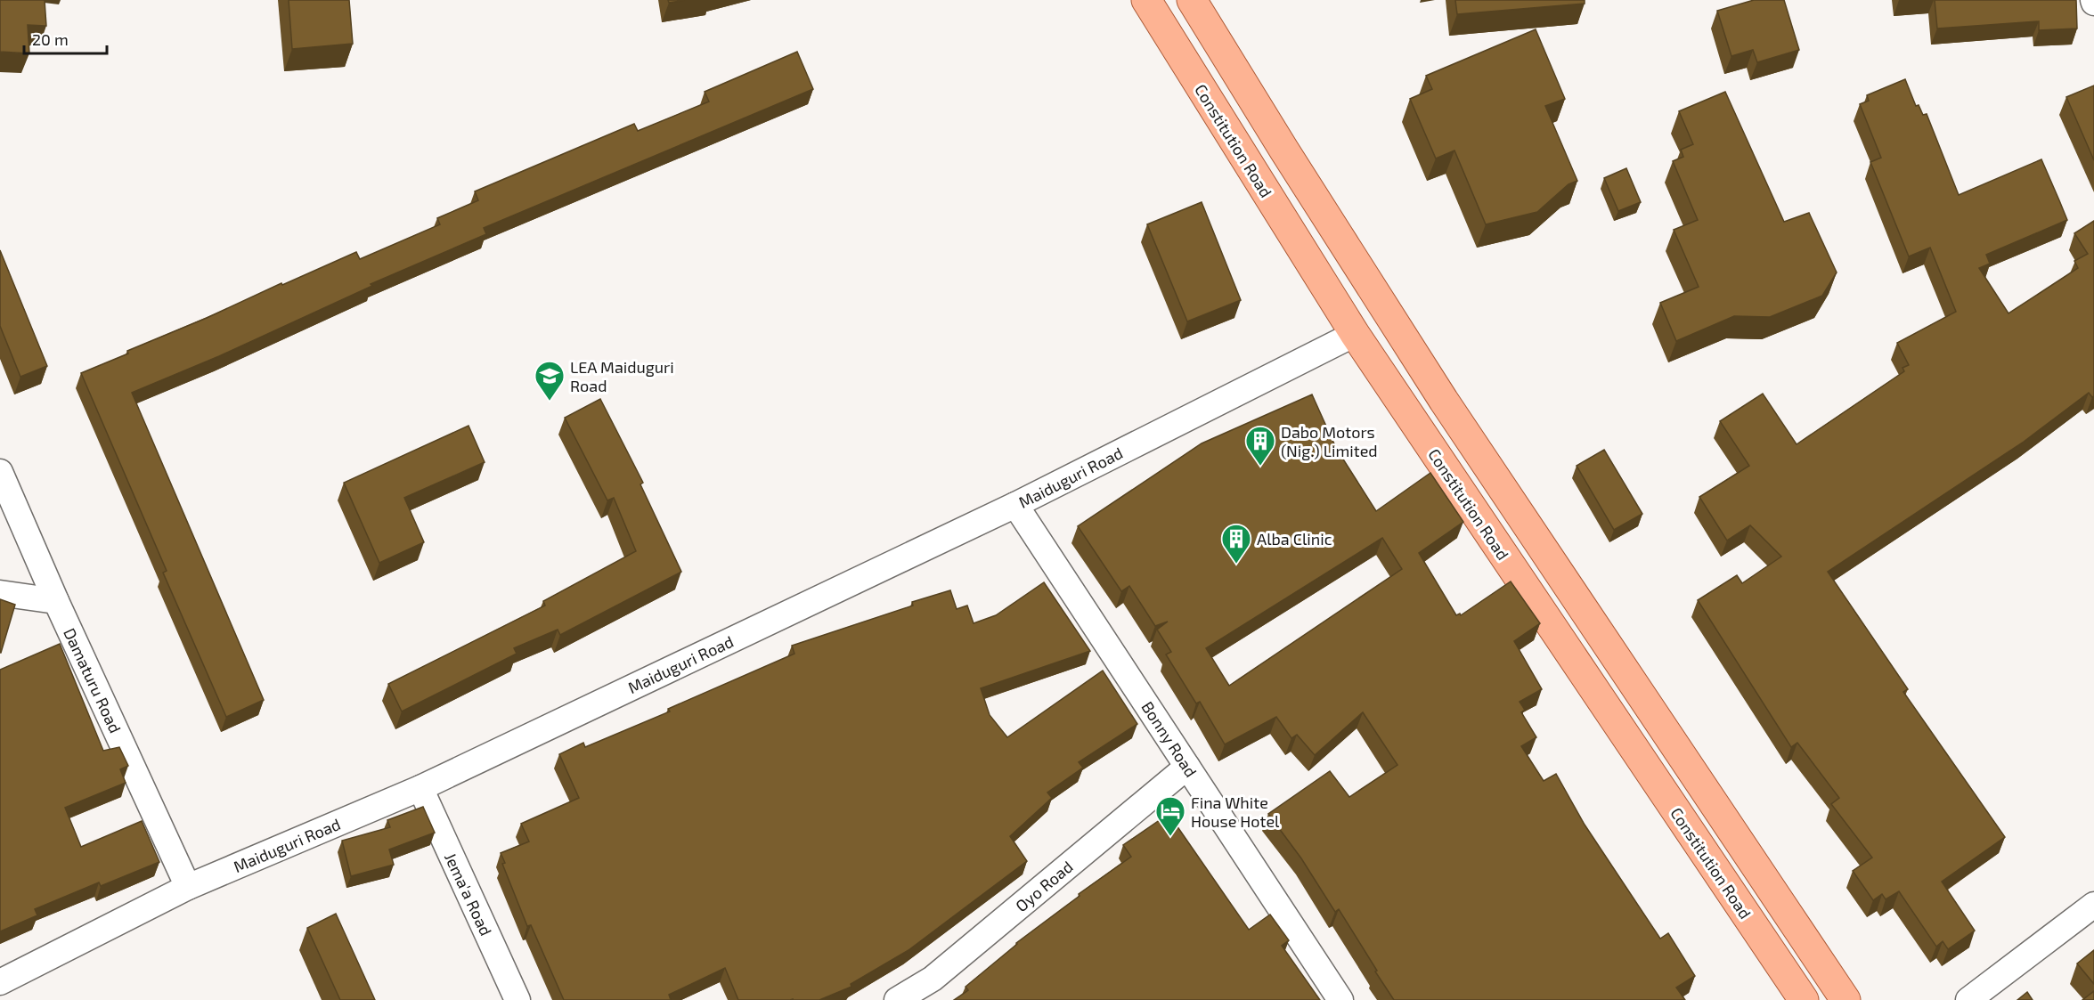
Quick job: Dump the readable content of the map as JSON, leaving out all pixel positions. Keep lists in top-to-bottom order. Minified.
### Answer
{"streets":{"main road":["Constitution Road"],"street":["Maiduguri Road","Damaturu Road","Bonny Road","Oyo Road","Jema'a Road"]},"crossings":[["Constitution Road","Maiduguri Road"],["Maiduguri Road","Damaturu Road"],["Maiduguri Road","Bonny Road"],["Maiduguri Road","Jema'a Road"],["Bonny Road","Oyo Road"]],"places":{"school or university":["LEA Maiduguri Road"],"building":["Dabo Motors (Nig.) Limited","Alba Clinic"],"hotel":["Fina White House Hotel"]},"scale_bar":"20 m"}
